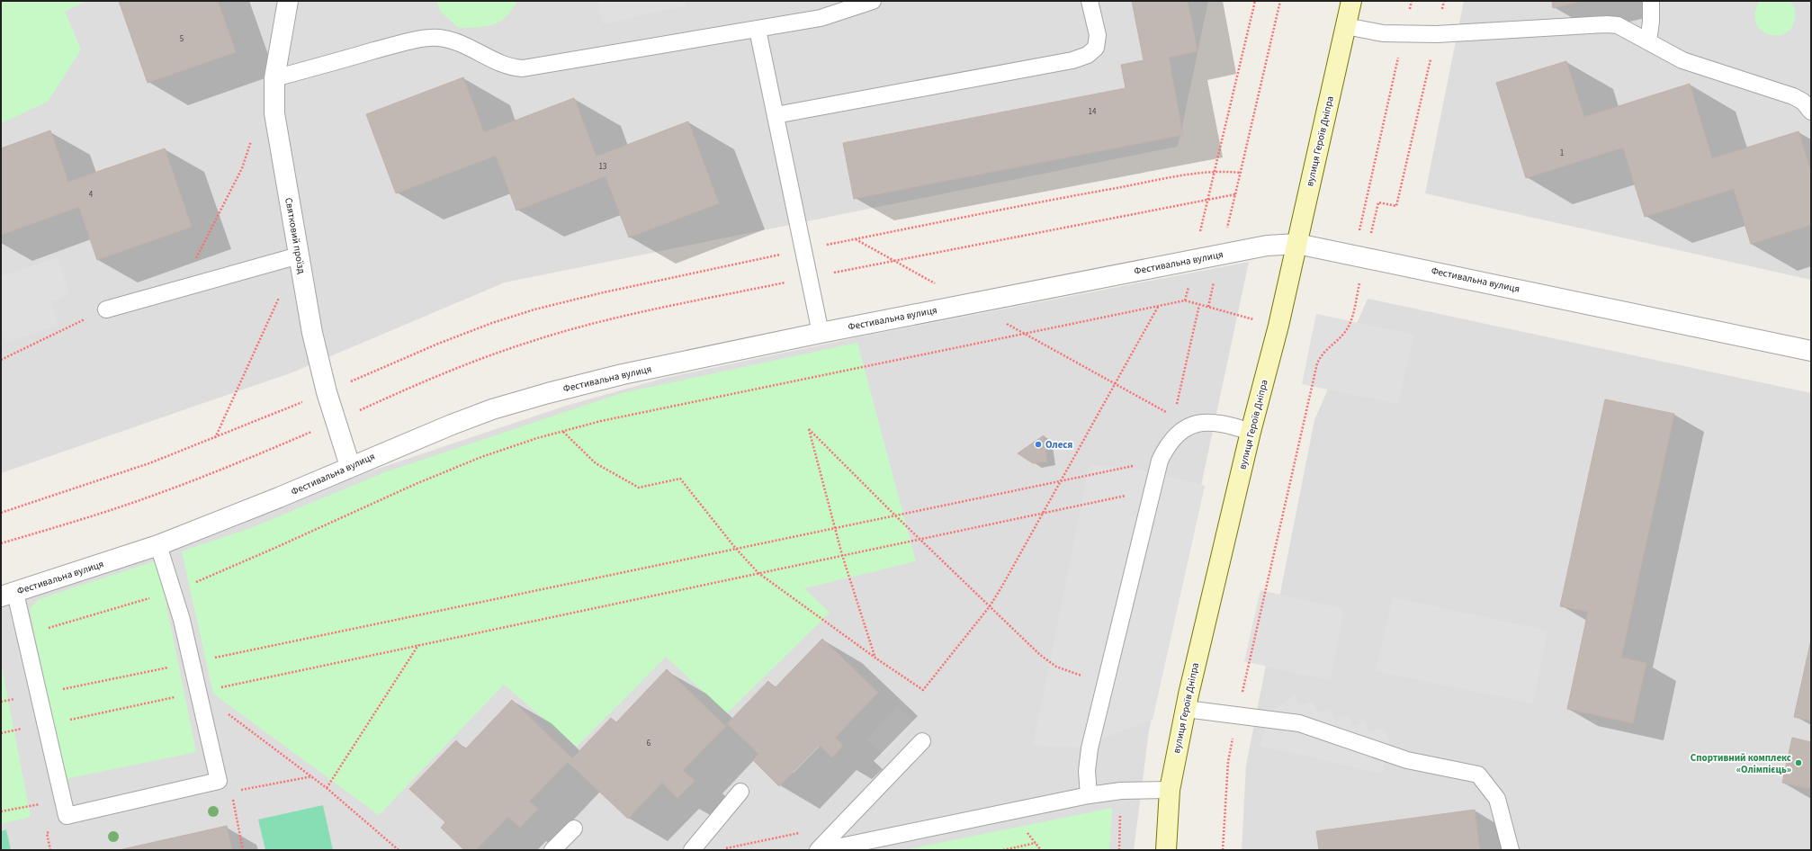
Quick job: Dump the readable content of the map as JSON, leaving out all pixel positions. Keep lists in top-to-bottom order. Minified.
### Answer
{"streets":{"street":["вулиця Героїв Дніпра","Святковий проїзд","Фестивальна вулиця"]},"crossings":[["вулиця Героїв Дніпра","Фестивальна вулиця"],["Святковий проїзд","Фестивальна вулиця"]],"places":["Олеся","Спортивний комплекс «Олімпієць»"],"house_numbers":["5","14","1","13","4","6"]}
